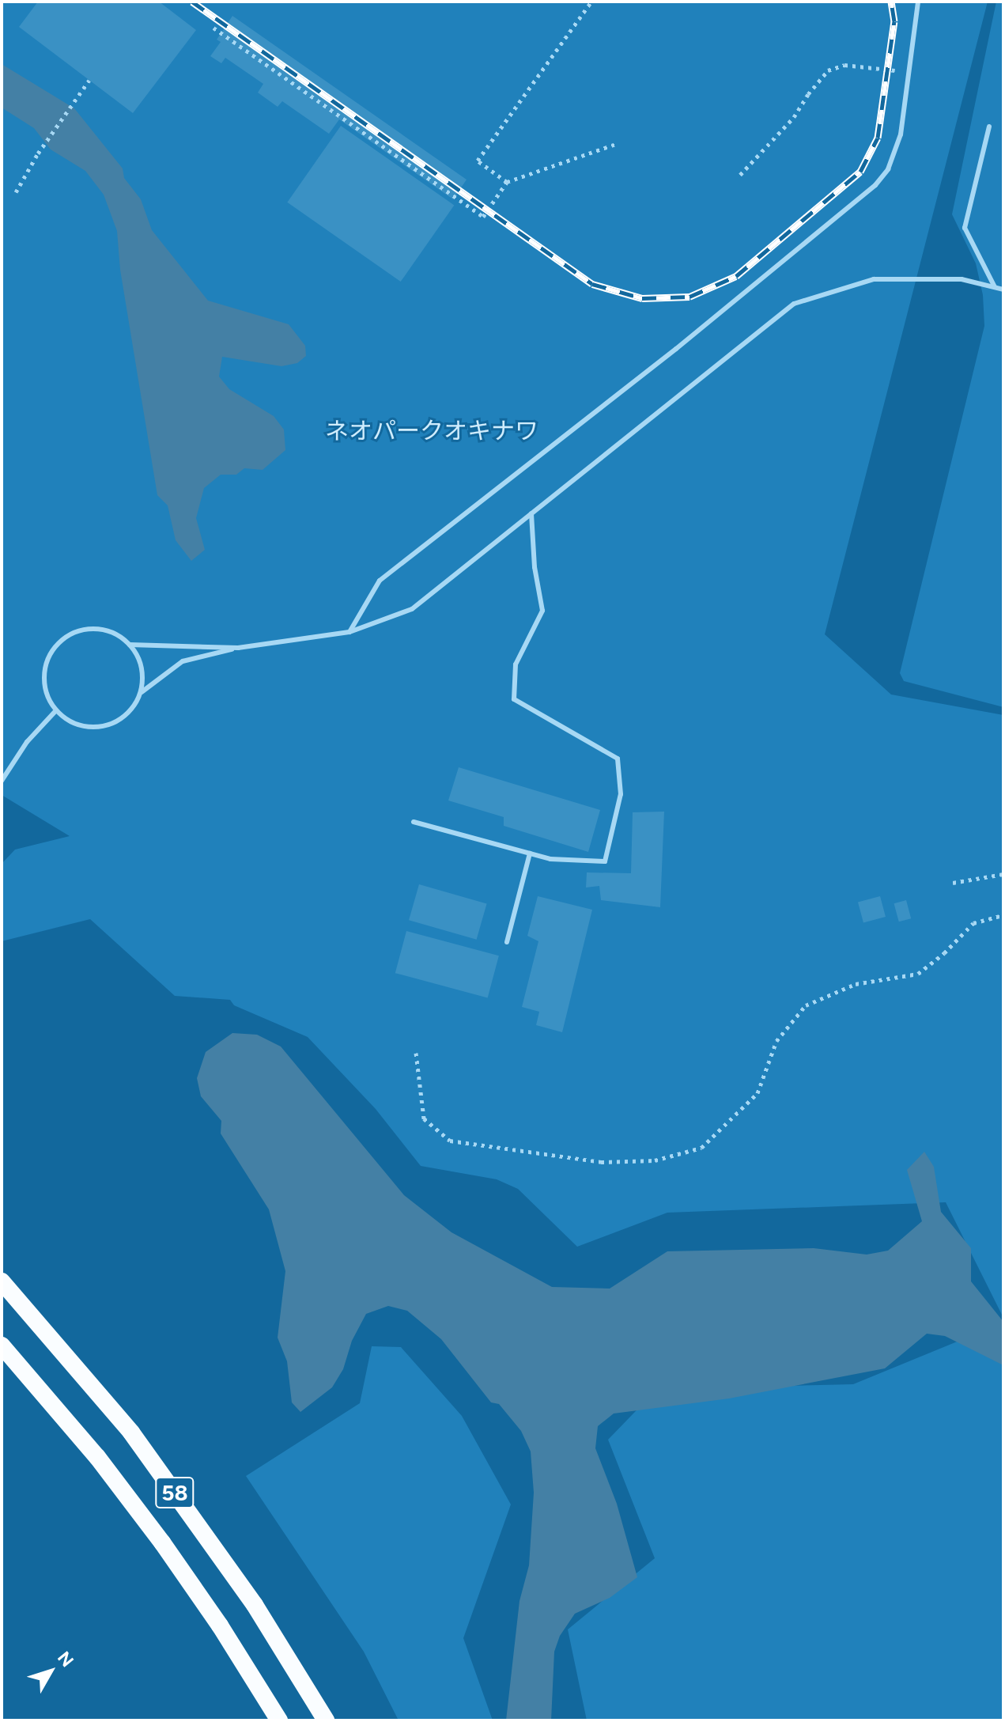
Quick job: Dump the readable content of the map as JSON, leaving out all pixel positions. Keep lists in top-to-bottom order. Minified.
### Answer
{"streets":{"highway":["58"]},"parks":["ネオパークオキナワ"],"north":"top right"}
